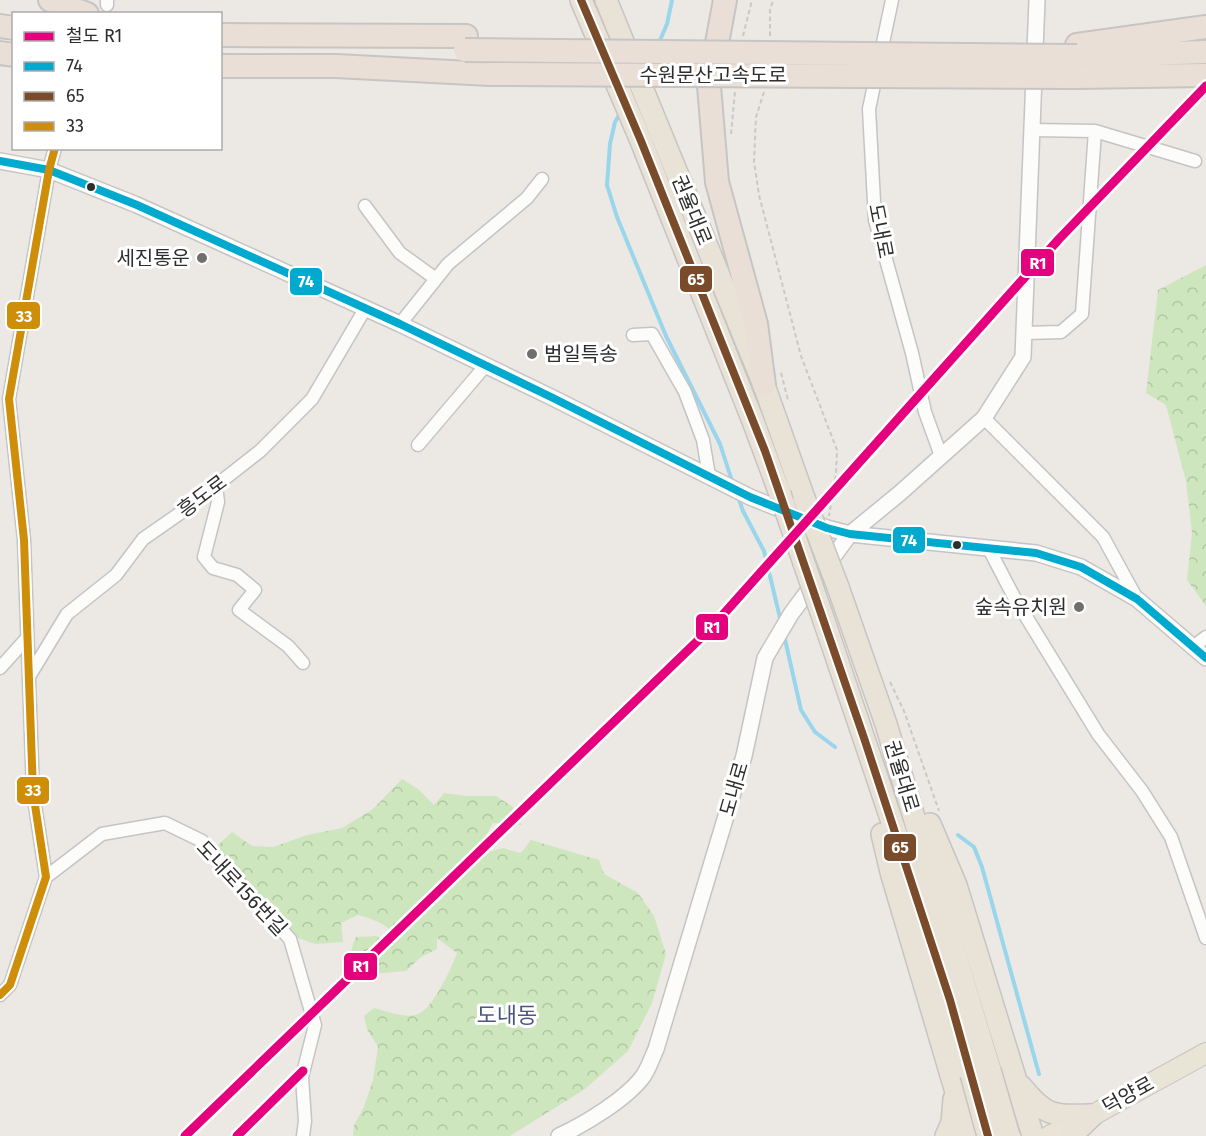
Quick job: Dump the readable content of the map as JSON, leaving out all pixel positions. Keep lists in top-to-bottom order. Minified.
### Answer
{"streets":{"highway":["수원문산고속도로","권율대로"],"main road":["덕양로"],"street":["도내로","흥도로","도내로156번길"]},"districts":["도내동"],"places":["세진통운","범일특송","숲속유치원"],"lines":["transit line 65","rail line R1","transit line 33","transit line 74"],"legend":["철도 R1","74","65","33"]}
